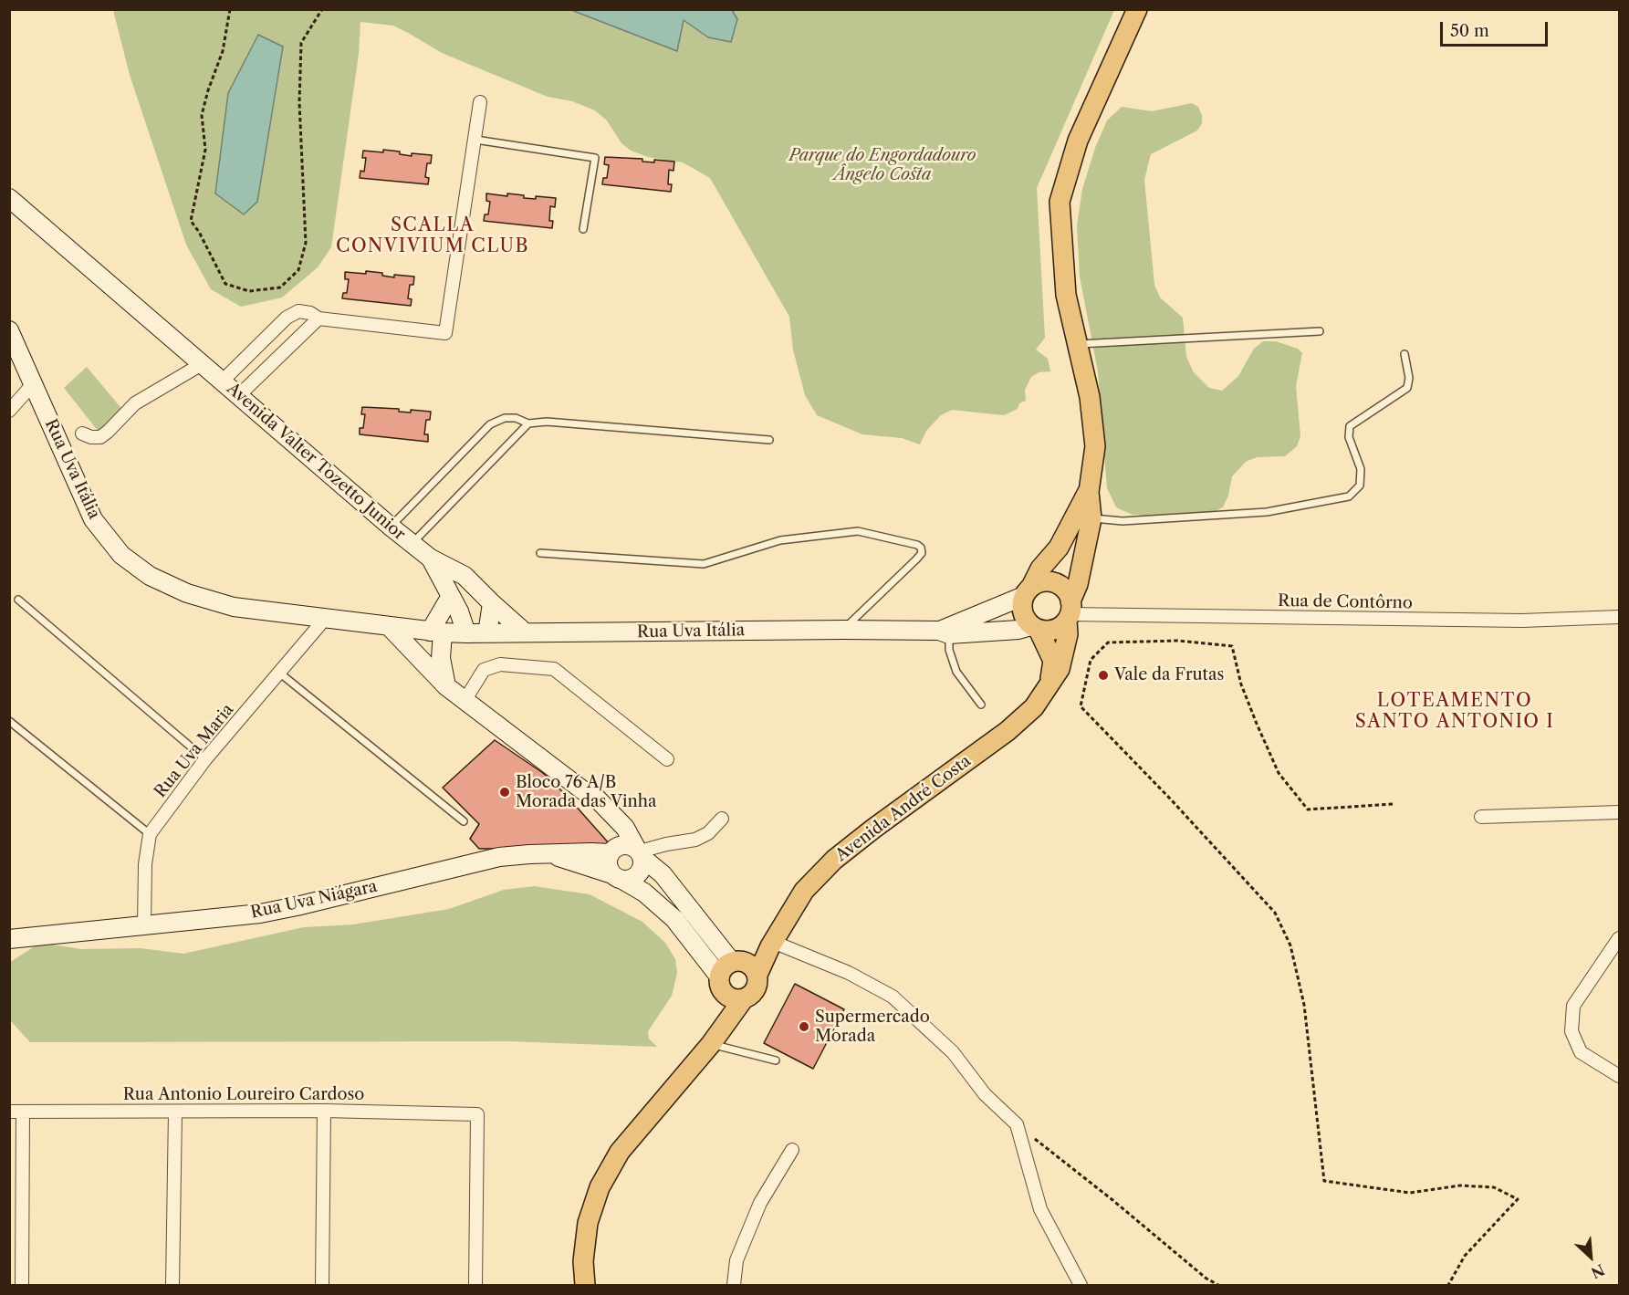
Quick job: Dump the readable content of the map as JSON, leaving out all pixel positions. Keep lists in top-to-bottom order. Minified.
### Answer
{"streets":{"main road":["Avenida André Costa"],"street":["Avenida Valter Tozetto Junior","Rua Uva Itália","Rua de Contôrno","Rua Uva Maria","Rua Uva Niágara","Rua Antonio Loureiro Cardoso"]},"crossings":[["Avenida Valter Tozetto Junior","Rua Uva Itália"],["Rua Uva Itália","Rua de Contôrno"],["Rua Uva Itália","Rua Uva Maria"],["Rua Uva Itália","Avenida André Costa"],["Rua de Contôrno","Avenida André Costa"],["Rua Uva Maria","Rua Uva Niágara"],["Avenida André Costa","Rua Uva Niágara"]],"districts":["SCALLA CONVIVIUM CLUB","LOTEAMENTO SANTO ANTONIO I"],"parks":["Parque do Engordadouro Ângelo Costa"],"places":["Vale da Frutas","Bloco 76 A/B Morada das Vinha","Supermercado Morada"],"scale_bar":"50 m","north":"bottom right"}
